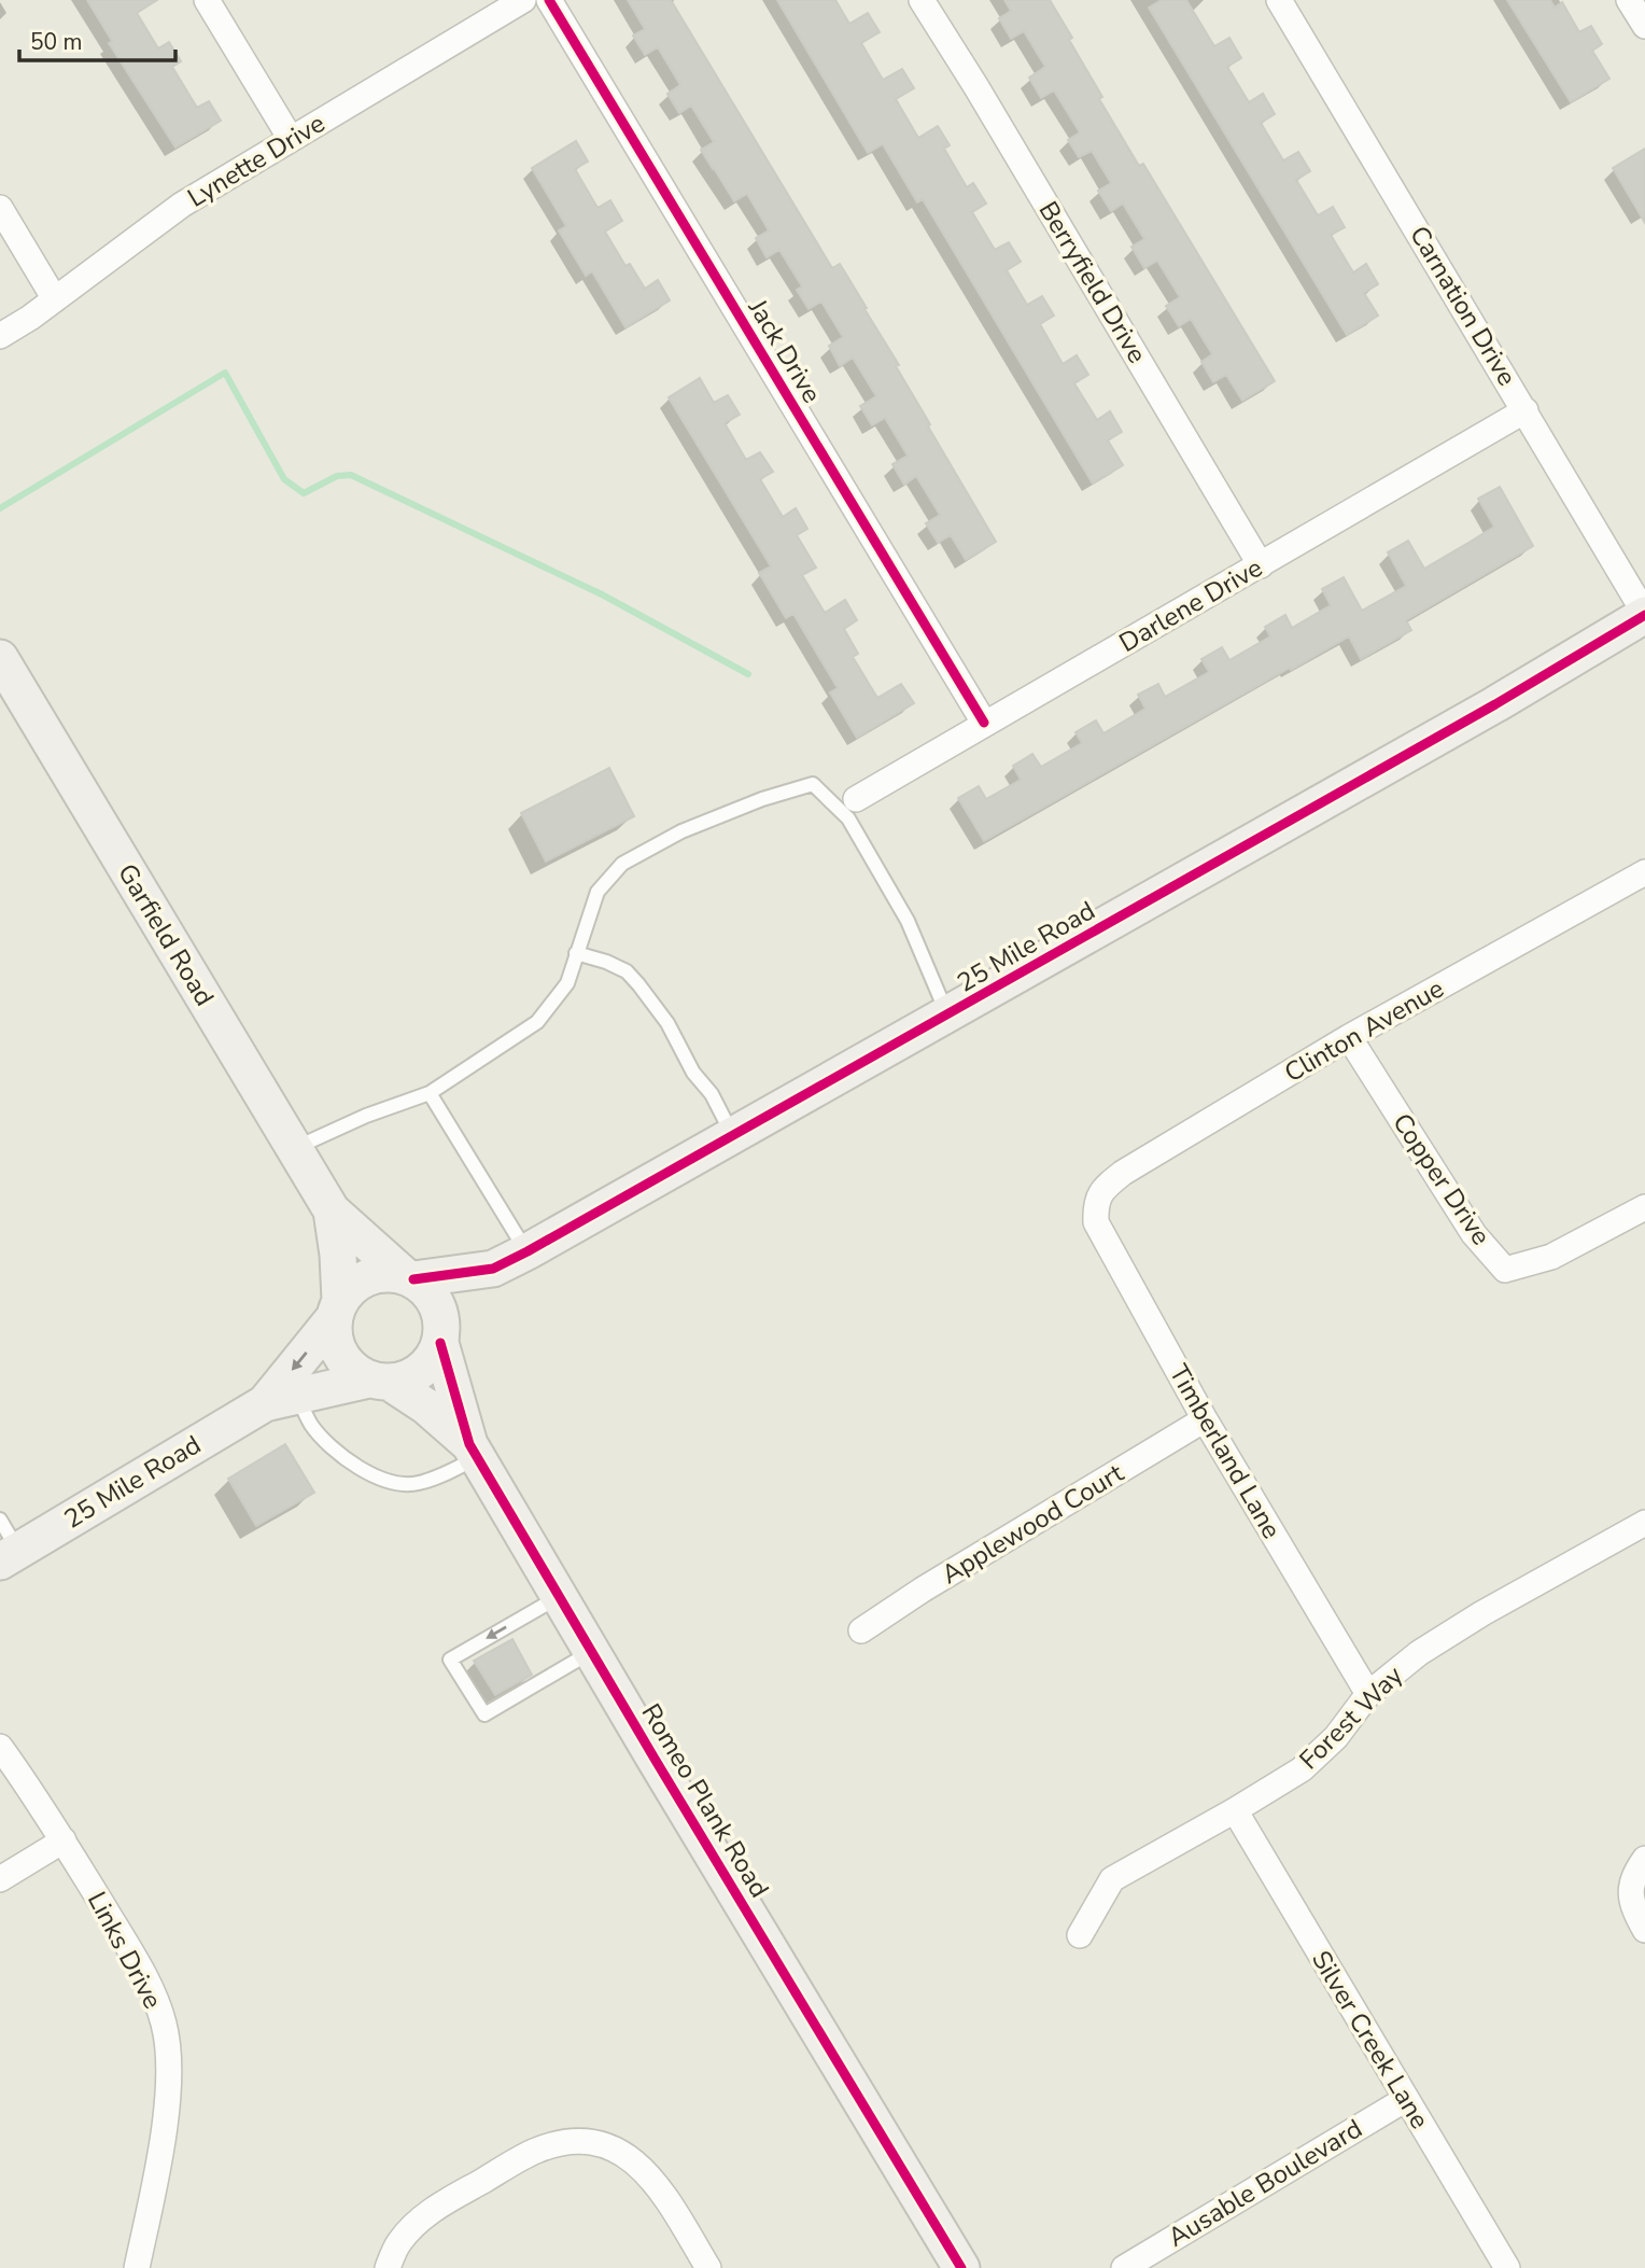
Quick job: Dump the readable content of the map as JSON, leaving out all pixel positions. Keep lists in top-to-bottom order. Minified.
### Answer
{"streets":{"street":["Lynette Drive","Berryfield Drive","Carnation Drive","Jack Drive","Darlene Drive","Garfield Road","25 Mile Road","Clinton Avenue","Copper Drive","Timberland Lane","Applewood Court","Forest Way","Romeo Plank Road","Links Drive","Silver Creek Lane","Ausable Boulevard"]},"crossings":[["Berryfield Drive","Darlene Drive"],["Carnation Drive","Darlene Drive"],["Carnation Drive","25 Mile Road"],["Jack Drive","Darlene Drive"],["Garfield Road","25 Mile Road"],["Garfield Road","Romeo Plank Road"],["25 Mile Road","Romeo Plank Road"],["Clinton Avenue","Copper Drive"],["Clinton Avenue","Timberland Lane"],["Timberland Lane","Applewood Court"],["Timberland Lane","Forest Way"],["Forest Way","Silver Creek Lane"],["Silver Creek Lane","Ausable Boulevard"]],"scale_bar":"50 m"}
